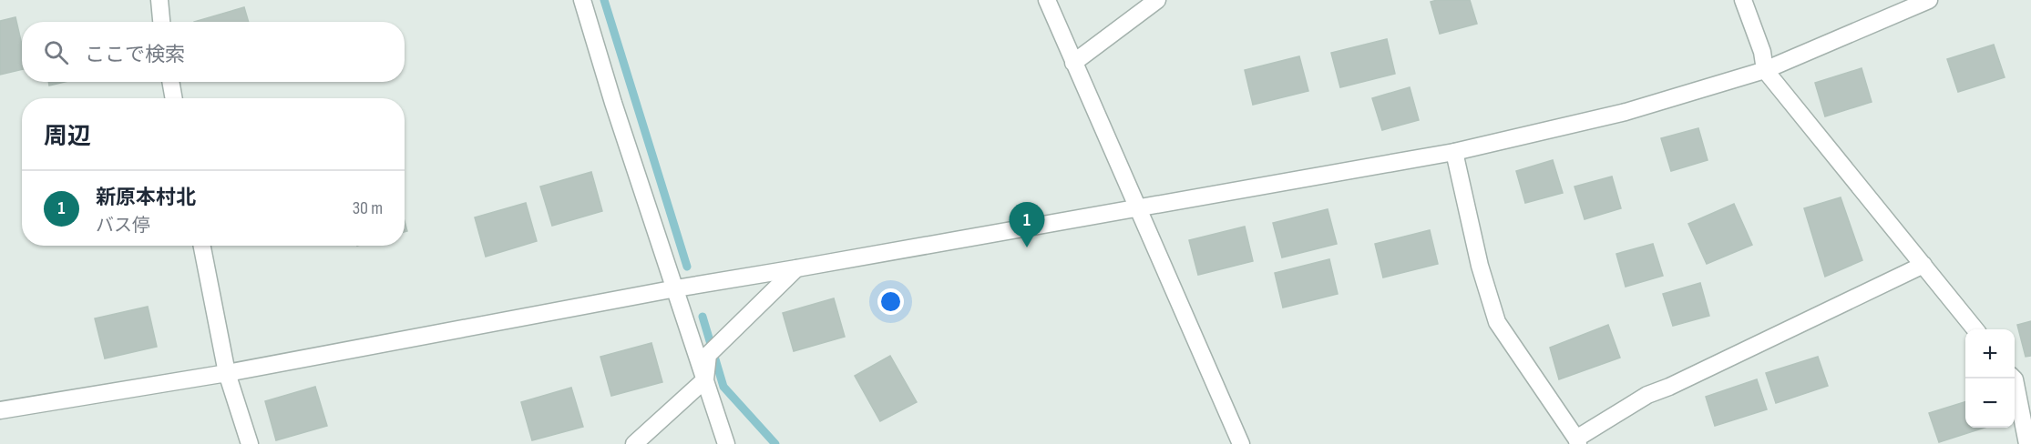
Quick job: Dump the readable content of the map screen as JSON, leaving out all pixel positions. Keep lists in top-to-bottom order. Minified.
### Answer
{"page":{"search":"ここで検索","heading":"周辺","list":[{"mark":"1","name":"新原本村北","note":"バス停","value":"30 m"}],"pins":"1","map_buttons":["+","−"]}}
